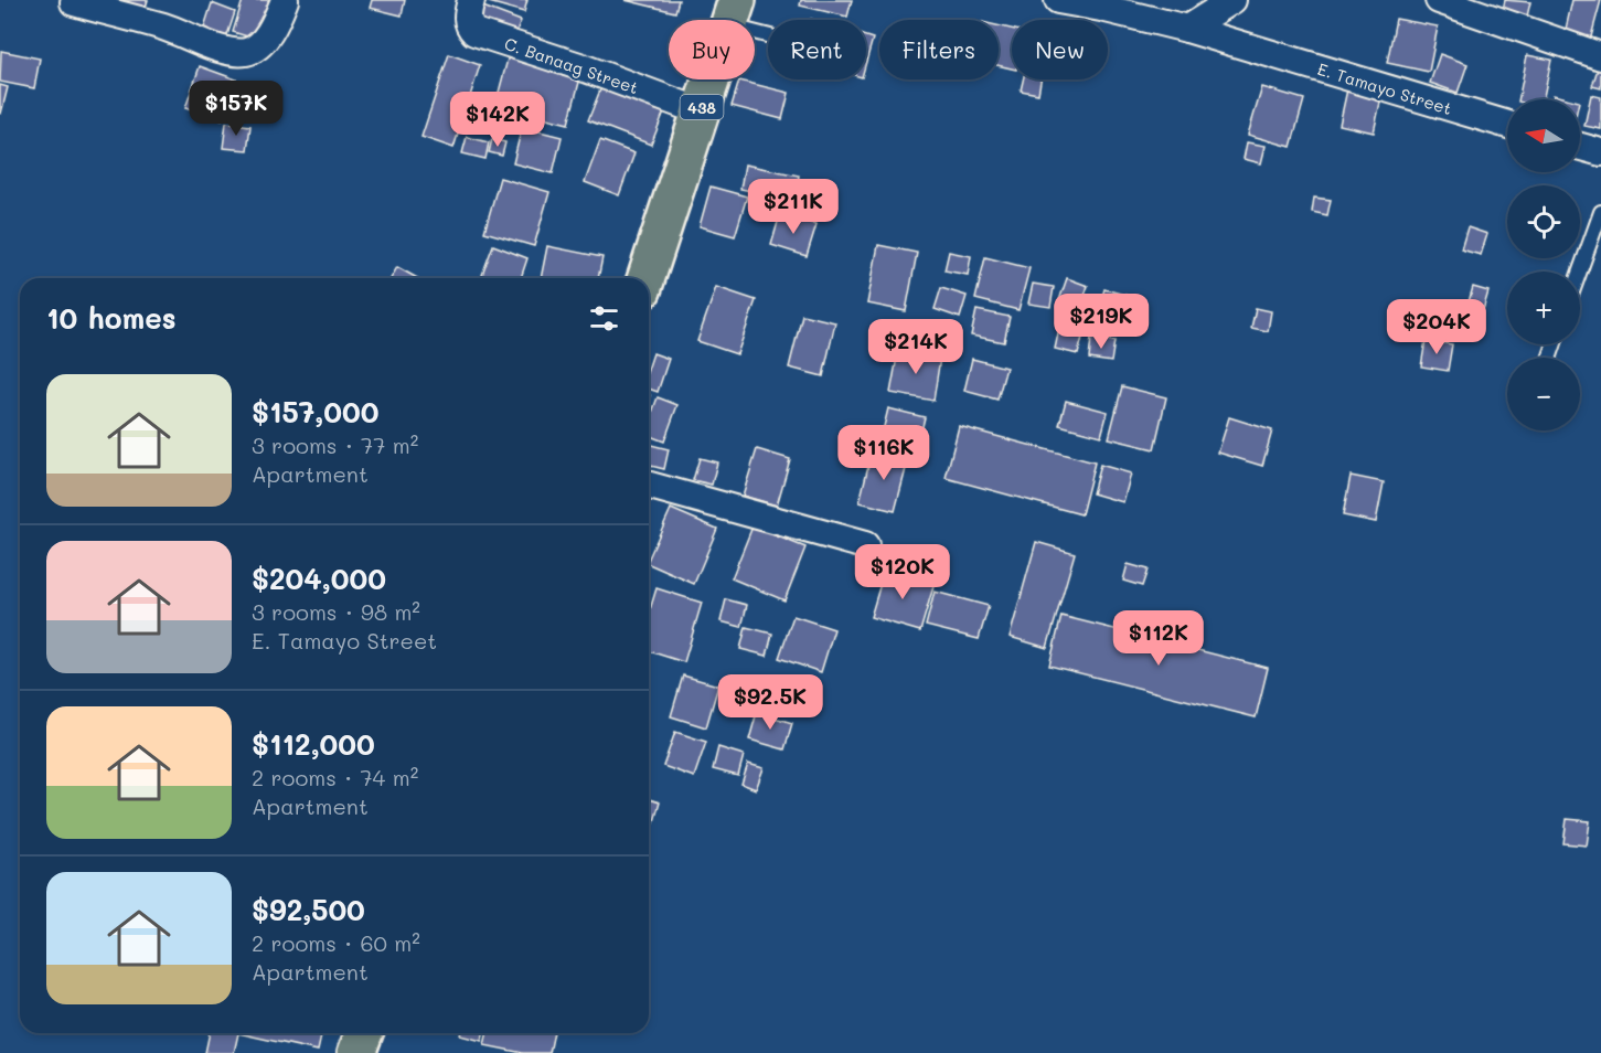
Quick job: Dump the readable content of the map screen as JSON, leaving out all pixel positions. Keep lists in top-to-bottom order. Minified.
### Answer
{"streets":{"main road":["438"],"street":["C. Banaag Street","E. Tamayo Street"]},"crossings":[["C. Banaag Street","438"]],"north":"left","page":{"chip":["Buy","Rent","Filters","New"],"price":["$157K","$142K","$211K","$219K","$204K","$214K","$116K","$120K","$112K","$92.5K"],"map_buttons":["+","−"],"heading":"10 homes","list":[{"name":"$157,000","note":"3 rooms · 77 m² · Apartment"},{"name":"$204,000","note":"3 rooms · 98 m² · E. Tamayo Street"},{"name":"$112,000","note":"2 rooms · 74 m² · Apartment"},{"name":"$92,500","note":"2 rooms · 60 m² · Apartment"}]}}
